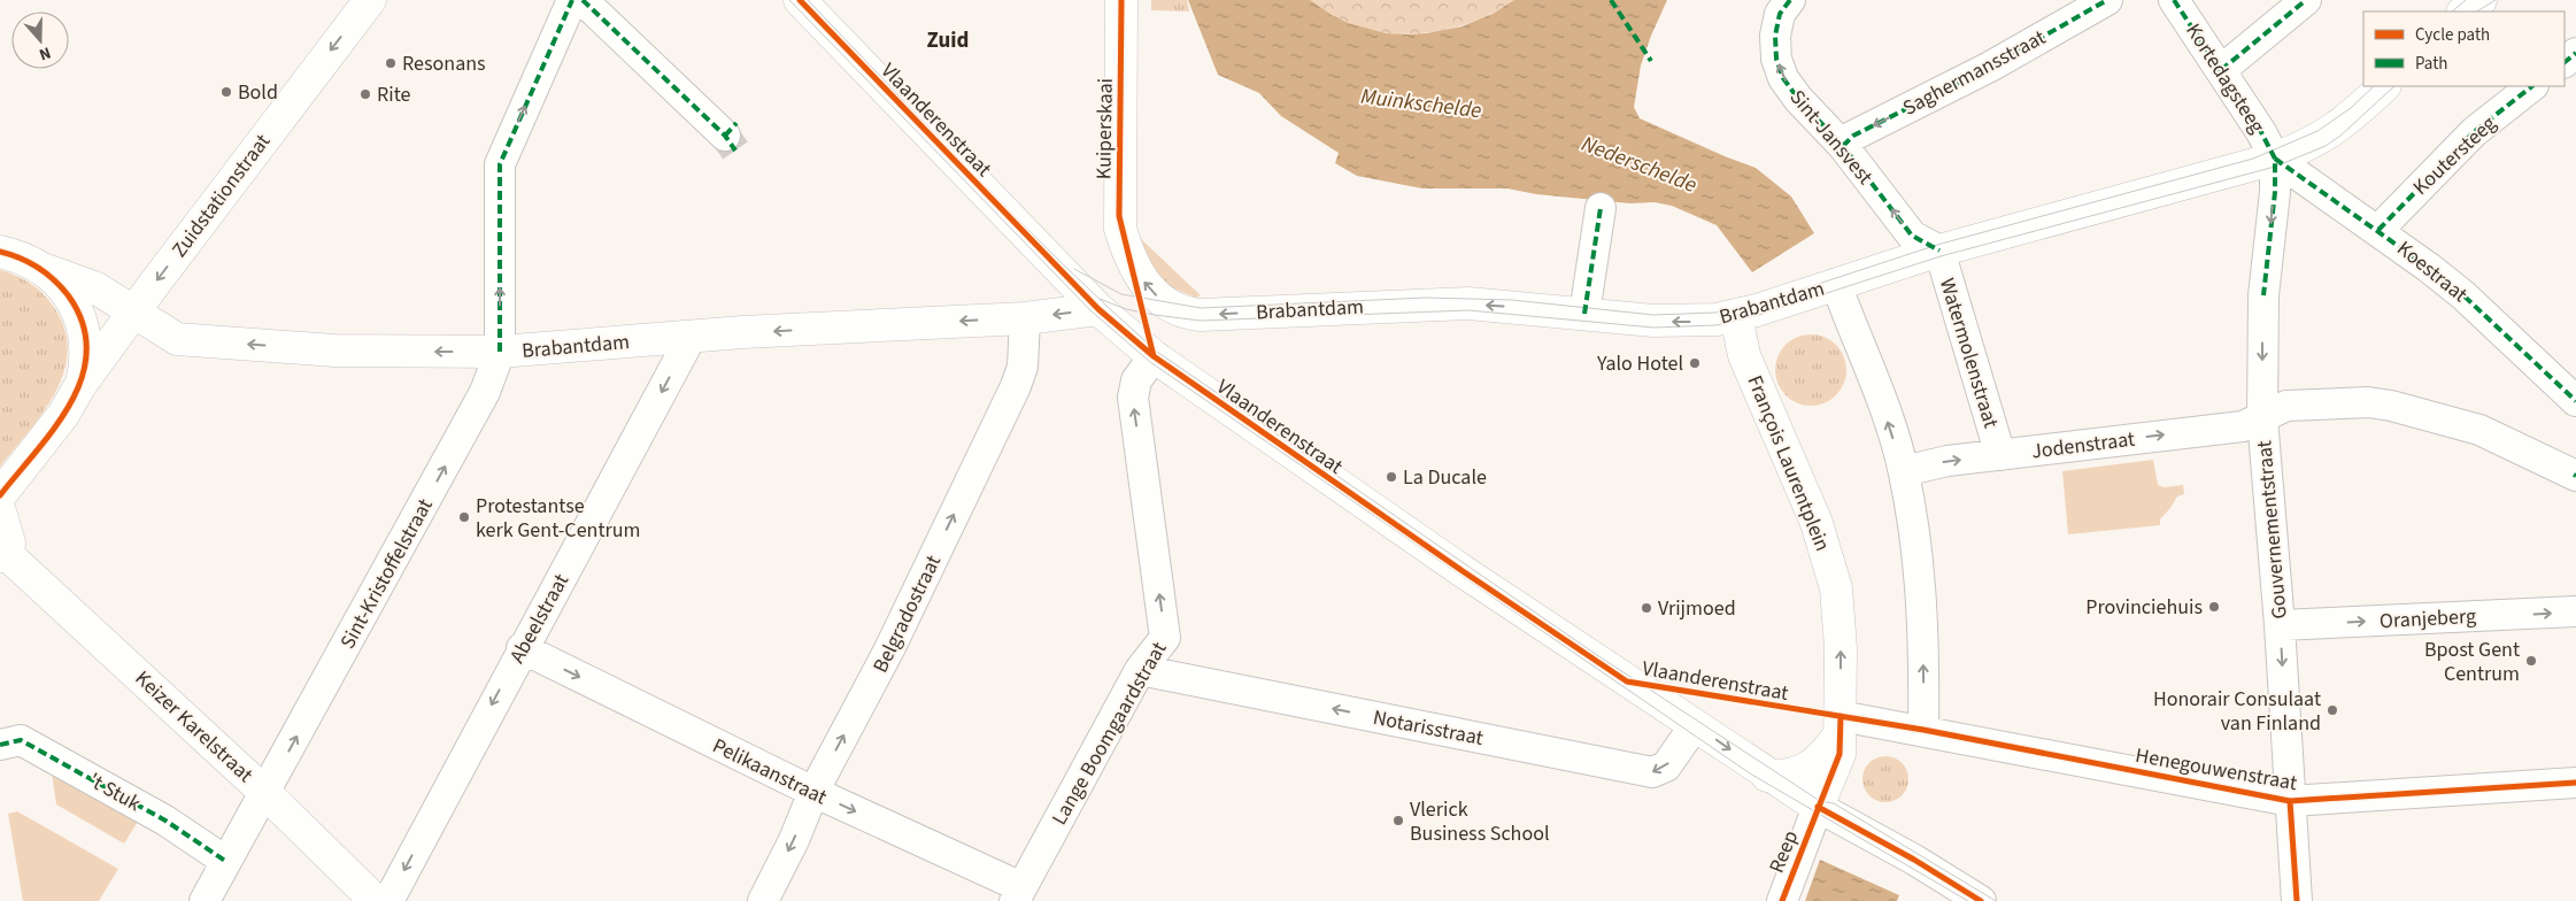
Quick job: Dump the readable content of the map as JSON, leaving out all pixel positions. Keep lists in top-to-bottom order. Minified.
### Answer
{"streets":{"street":["Saghermansstraat","Kortedagsteeg","Vlaanderenstraat","Kuiperskaai","Sint-Jansvest","Koutersteeg","Zuidstationstraat","Koestraat","Brabantdam","Watermolenstraat","Jodenstraat","François Laurentplein","Gouvernementstraat","Sint-Kristoffelstraat","Belgradostraat","Abeelstraat","Oranjeberg","Keizer Karelstraat","Notarisstraat","Lange Boomgaardstraat","Henegouwenstraat","Pelikaanstraat","'t Stuk","Reep"]},"crossings":[["Saghermansstraat","Sint-Jansvest"],["Kortedagsteeg","Koestraat"],["Kortedagsteeg","Brabantdam"],["Kortedagsteeg","Gouvernementstraat"],["Vlaanderenstraat","Brabantdam"],["Vlaanderenstraat","François Laurentplein"],["Vlaanderenstraat","Notarisstraat"],["Vlaanderenstraat","Lange Boomgaardstraat"],["Vlaanderenstraat","Reep"],["Kuiperskaai","Brabantdam"],["Sint-Jansvest","Brabantdam"],["Sint-Jansvest","Watermolenstraat"],["Koutersteeg","Koestraat"],["Zuidstationstraat","Brabantdam"],["Koestraat","Brabantdam"],["Koestraat","Gouvernementstraat"],["Brabantdam","Watermolenstraat"],["Brabantdam","François Laurentplein"],["Brabantdam","Gouvernementstraat"],["Brabantdam","Sint-Kristoffelstraat"],["Brabantdam","Belgradostraat"],["Brabantdam","Abeelstraat"],["Watermolenstraat","Jodenstraat"],["Jodenstraat","Gouvernementstraat"],["François Laurentplein","Henegouwenstraat"],["François Laurentplein","Reep"],["Gouvernementstraat","Oranjeberg"],["Gouvernementstraat","Henegouwenstraat"],["Sint-Kristoffelstraat","Keizer Karelstraat"],["Sint-Kristoffelstraat","'t Stuk"],["Belgradostraat","Pelikaanstraat"],["Abeelstraat","Pelikaanstraat"],["Notarisstraat","Lange Boomgaardstraat"],["Lange Boomgaardstraat","Pelikaanstraat"]],"one_way":["Saghermansstraat","Kuiperskaai","Zuidstationstraat","Brabantdam","Jodenstraat","Gouvernementstraat","Sint-Kristoffelstraat","Abeelstraat","Oranjeberg","Notarisstraat","Lange Boomgaardstraat","Pelikaanstraat"],"districts":["Zuid"],"water":["Muinkschelde","Nederschelde"],"places":["Resonans","Bold","Rite","Yalo Hotel","La Ducale","Protestantse kerk Gent-Centrum","Provinciehuis","Vrijmoed","Bpost Gent Centrum","Honorair Consulaat van Finland","Vlerick Business School"],"legend":["Cycle path","Path"],"north":"bottom"}
